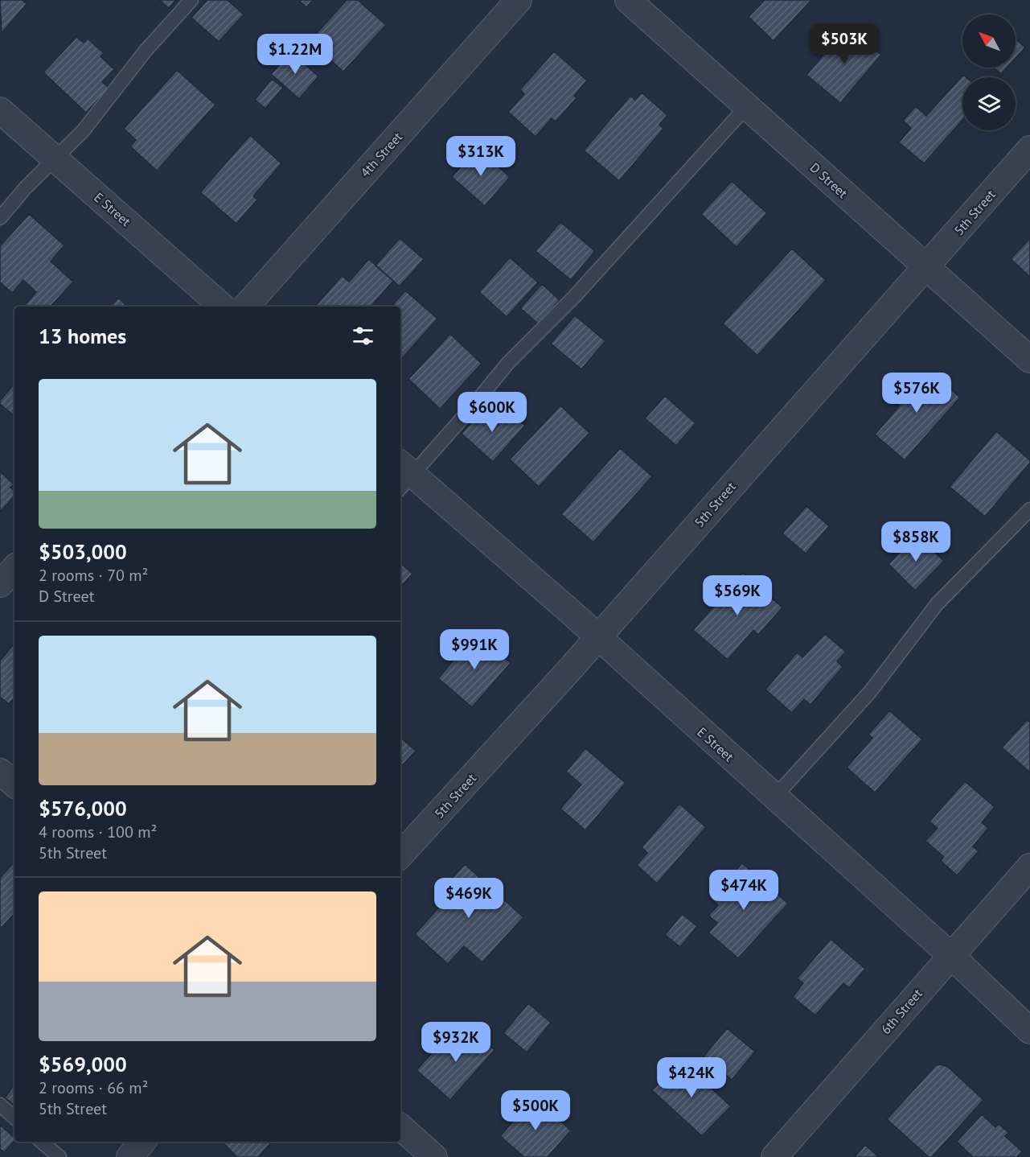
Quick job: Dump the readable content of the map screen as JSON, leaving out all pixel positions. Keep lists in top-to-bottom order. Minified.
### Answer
{"streets":{"street":["4th Street","D Street","E Street","5th Street","6th Street"]},"crossings":[["D Street","5th Street"],["E Street","5th Street"],["E Street","6th Street"]],"north":"top left","page":{"price":["$503K","$1.22M","$313K","$576K","$600K","$858K","$569K","$991K","$474K","$469K","$932K","$424K","$500K"],"heading":"13 homes","list":[{"name":"$503,000","note":"2 rooms · 70 m² · D Street"},{"name":"$576,000","note":"4 rooms · 100 m² · 5th Street"},{"name":"$569,000","note":"2 rooms · 66 m² · 5th Street"}]}}
